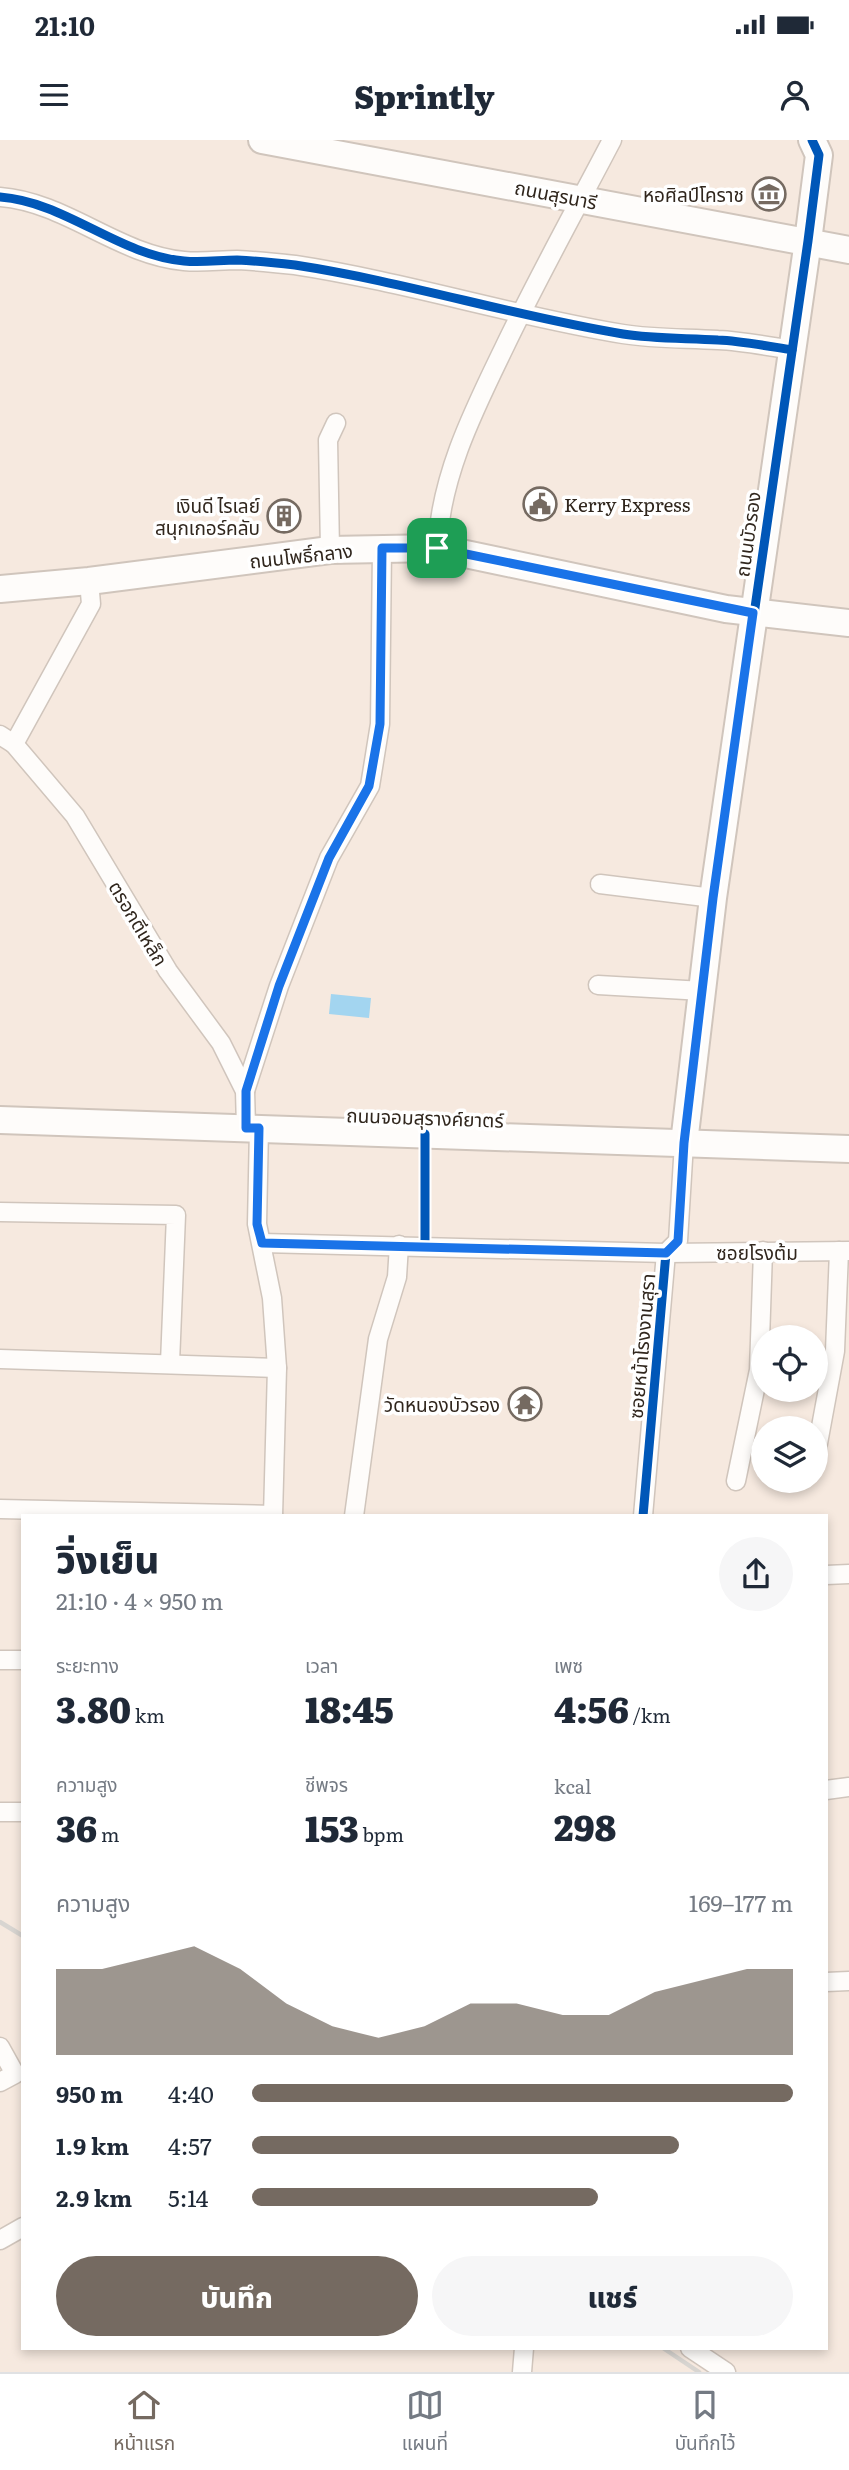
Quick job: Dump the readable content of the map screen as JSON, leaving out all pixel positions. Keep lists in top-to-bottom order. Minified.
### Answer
{"streets":{"main road":["ถนนสุรนารี","ถนนบัวรอง","ถนนโพธิ์กลาง","ถนนจอมสุรางค์ยาตร์"],"street":["ตรอกตีเหล็ก","ซอยโรงต้ม","ซอยหน้าโรงงานสุรา"]},"crossings":[["ถนนสุรนารี","ถนนบัวรอง"],["ถนนบัวรอง","ถนนโพธิ์กลาง"],["ถนนบัวรอง","ถนนจอมสุรางค์ยาตร์"],["ถนนบัวรอง","ซอยหน้าโรงงานสุรา"],["ตรอกตีเหล็ก","ถนนจอมสุรางค์ยาตร์"],["ตรอกตีเหล็ก","ซอยโรงต้ม"],["ถนนจอมสุรางค์ยาตร์","ซอยหน้าโรงงานสุรา"],["ซอยโรงต้ม","ซอยหน้าโรงงานสุรา"]],"places":{"museum":["หอศิลป์โคราช"],"public building":["Kerry Express"],"building":["เงินดี ไรเลย์ สนุกเกอร์คลับ"],"temple":["วัดหนองบัวรอง"]},"page":{"status":"21:10","header":"Sprintly","heading":["วิ่งเย็น","21:10 · 4 × 950 m"],"stats":[["ระยะทาง","3.80 km"],["เวลา","18:45"],["เพซ","4:56 /km"],["ความสูง","36 m"],["ชีพจร","153 bpm"],["kcal","298"]],"chart":["ความสูง","169–177 m"],"list":[{"name":"950 m","note":"4:40"},{"name":"1.9 km","note":"4:57"},{"name":"2.9 km","note":"5:14"}],"buttons":["บันทึก","แชร์"],"tabs":["หน้าแรก","แผนที่","บันทึกไว้"]}}
